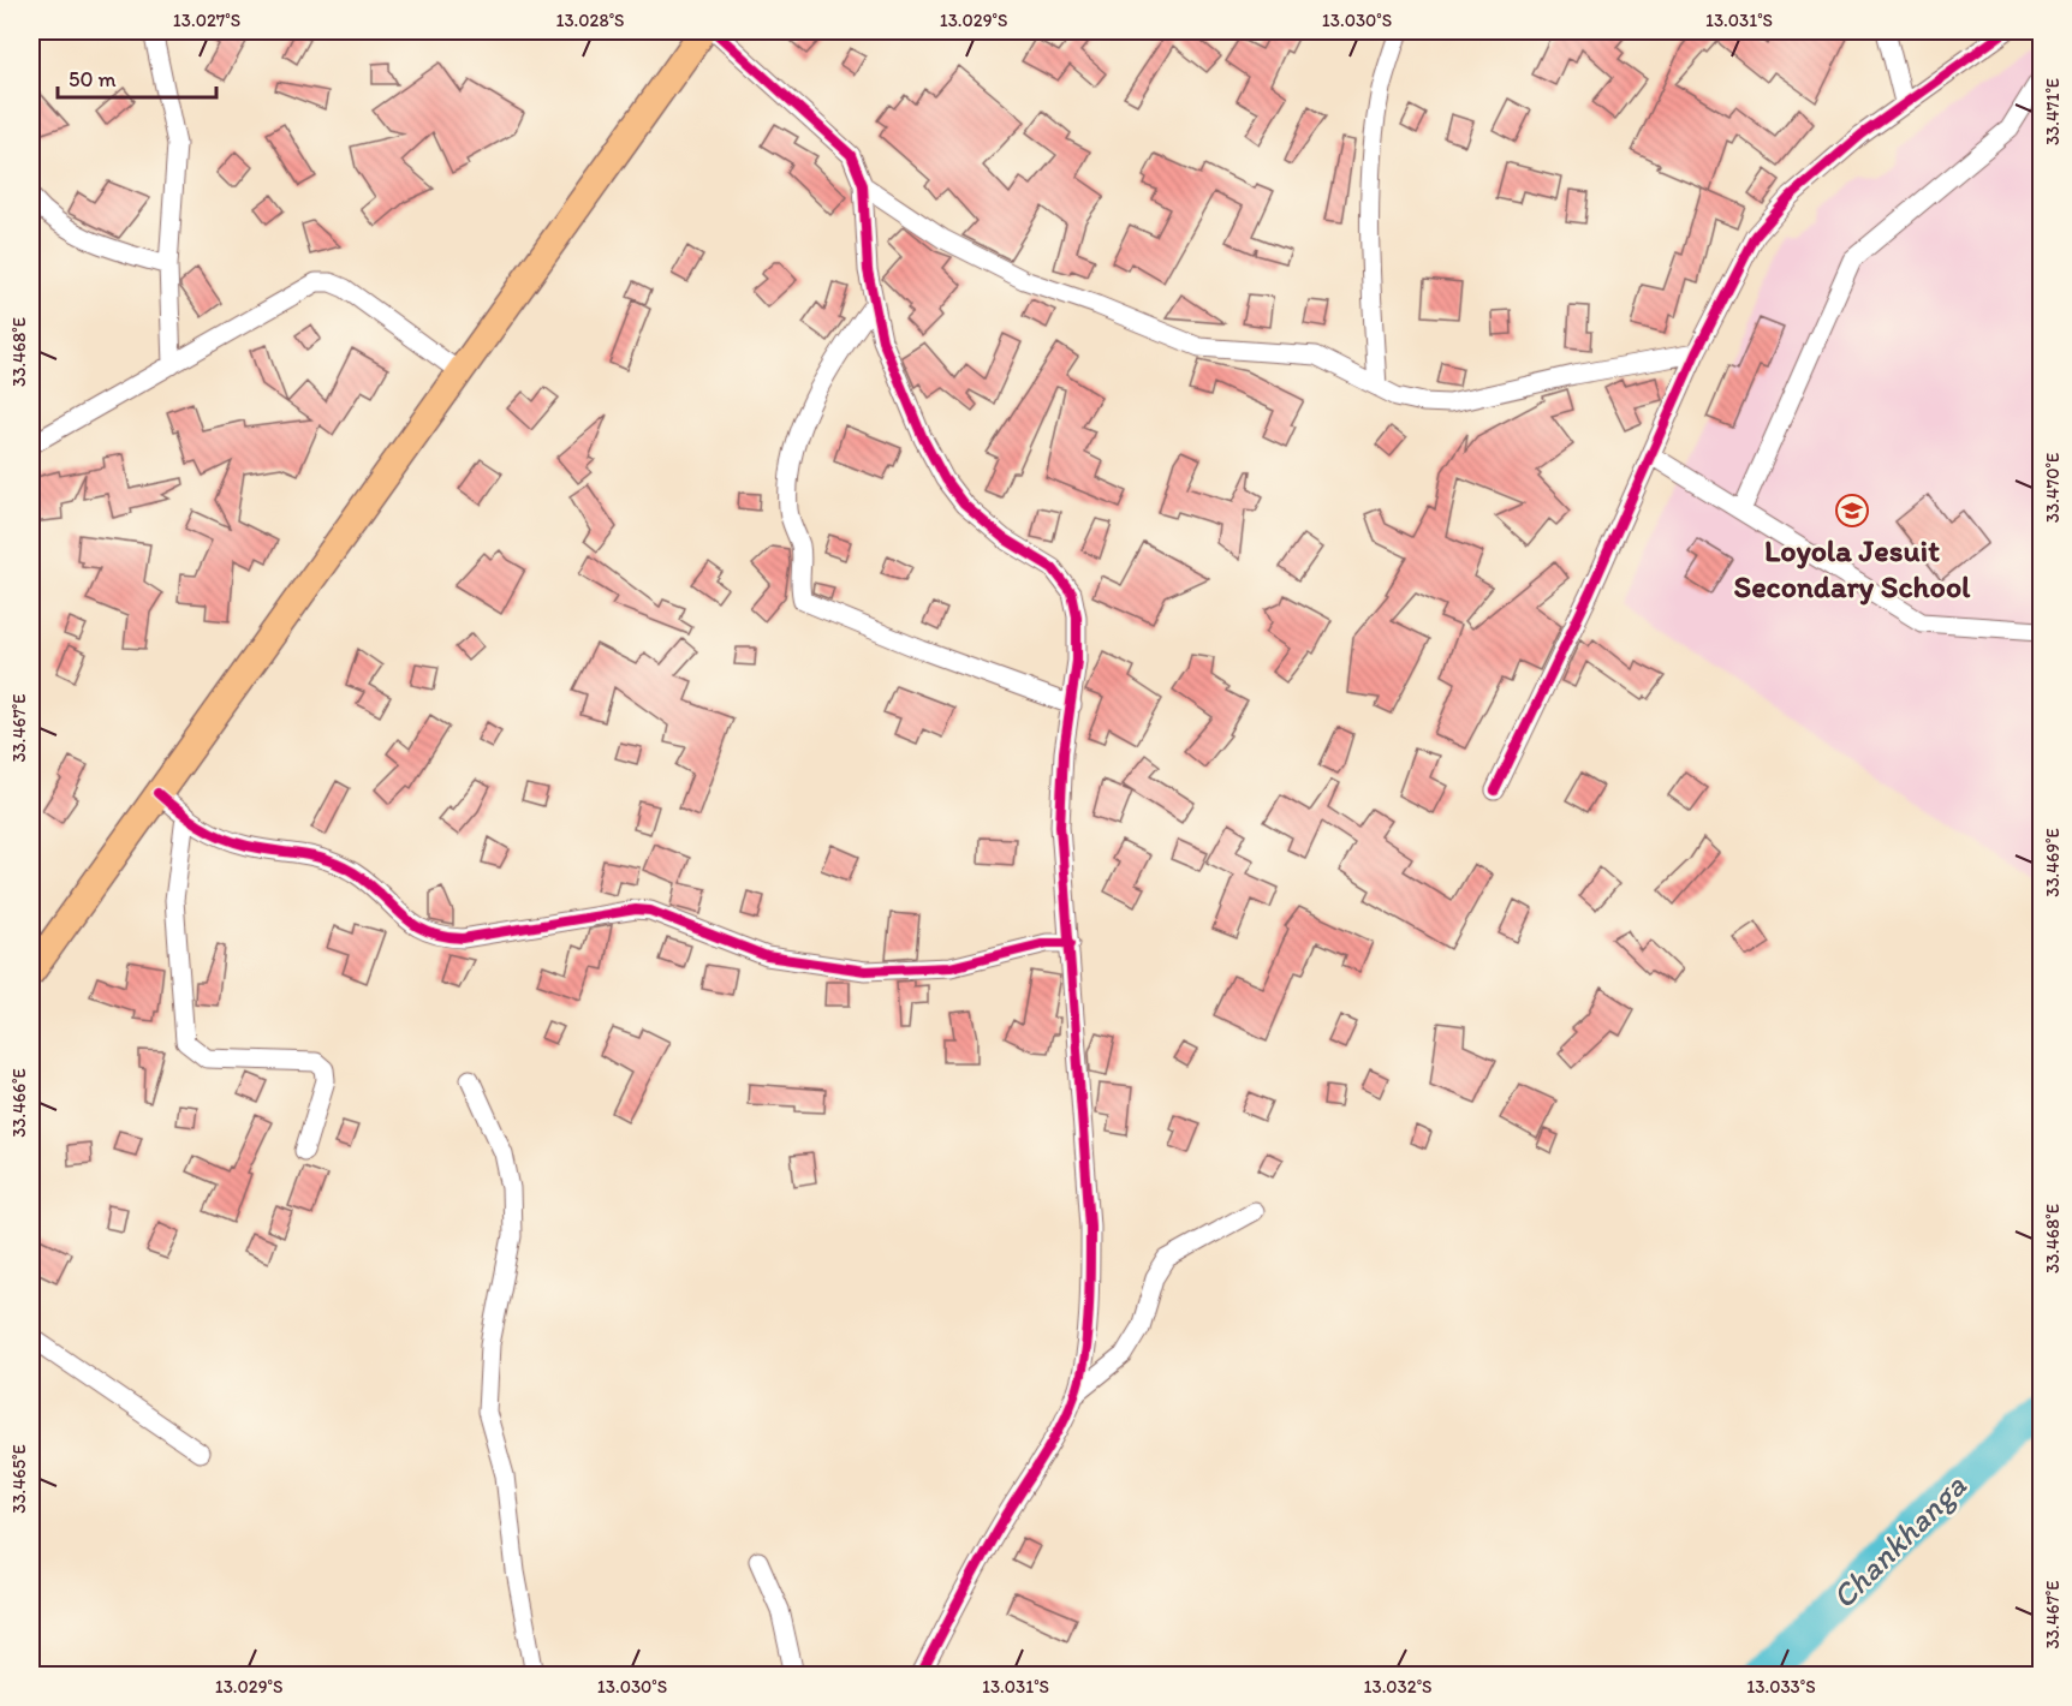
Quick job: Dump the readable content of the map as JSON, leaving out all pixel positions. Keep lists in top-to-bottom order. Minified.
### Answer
{"water":["Chankhanga"],"places":{"school or university":["Loyola Jesuit Secondary School"]},"scale_bar":"50 m","coordinates":["13.027°S","13.028°S","13.029°S","13.030°S","13.031°S","33.471°E","33.468°E","33.470°E","33.467°E","33.469°E","33.466°E","33.465°E","13.032°S","13.033°S"]}
